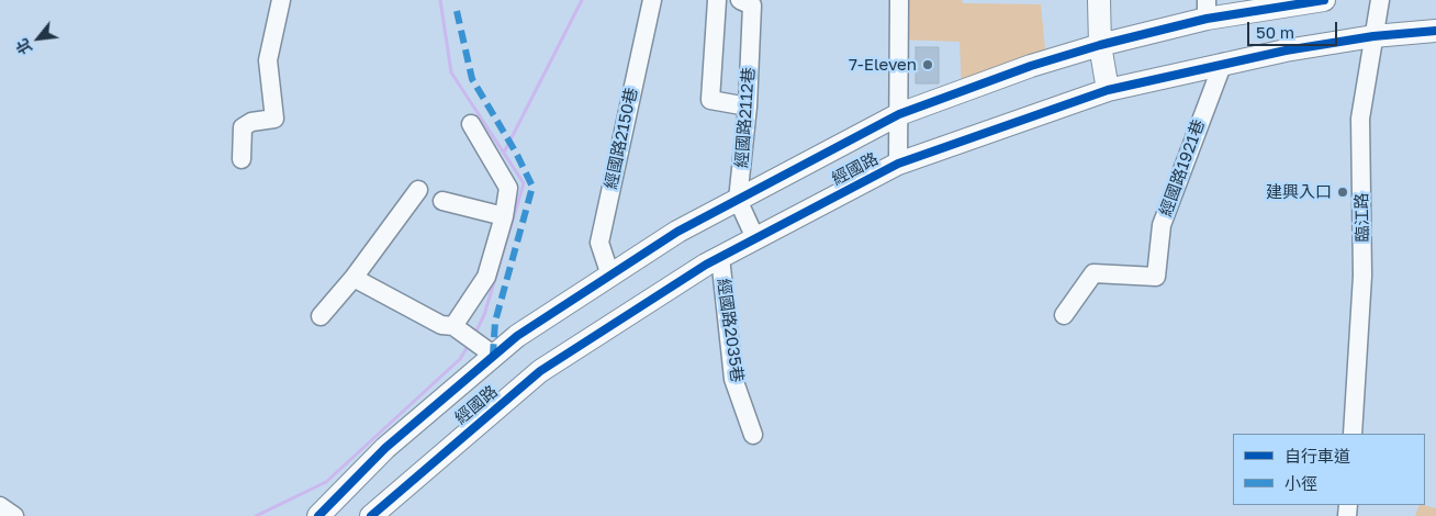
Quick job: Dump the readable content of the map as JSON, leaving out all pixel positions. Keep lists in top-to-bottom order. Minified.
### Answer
{"streets":{"main road":["經國路"],"street":["經國路2112巷","經國路2150巷","經國路1921巷","臨江路","經國路2035巷"]},"crossings":[["經國路2112巷","經國路"],["經國路2150巷","經國路"],["經國路1921巷","經國路"],["經國路","臨江路"],["經國路","經國路2035巷"]],"places":["7-Eleven","建興入口"],"legend":["自行車道","小徑"],"scale_bar":"50 m","north":"bottom left"}
